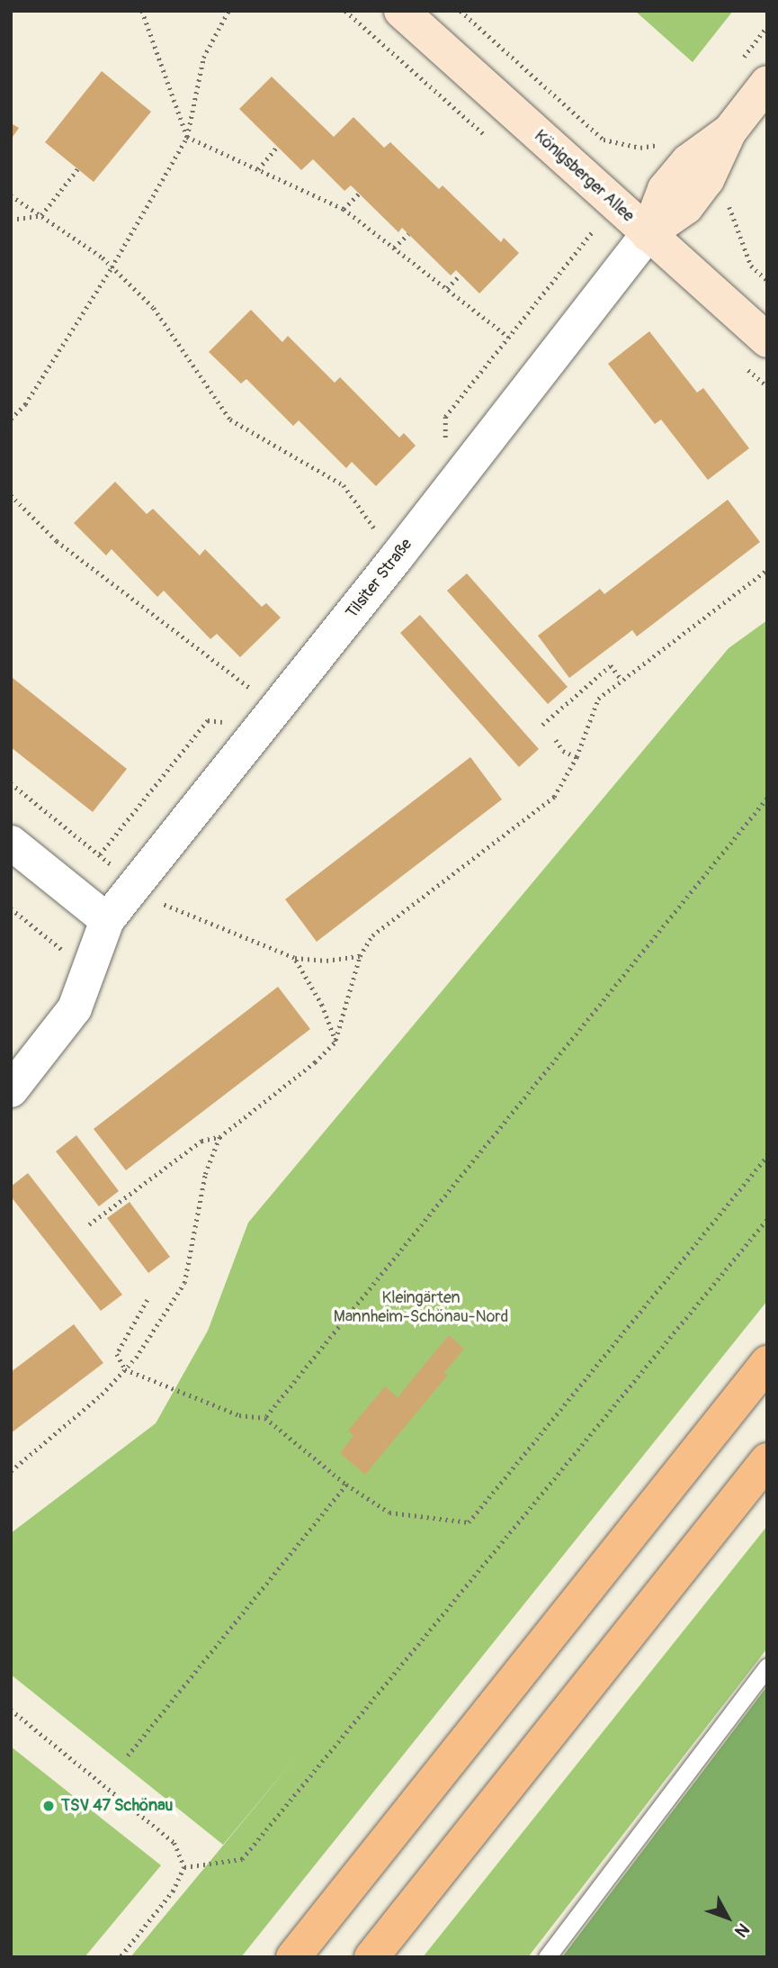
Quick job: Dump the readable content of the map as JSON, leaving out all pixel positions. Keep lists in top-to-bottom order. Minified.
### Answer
{"streets":{"street":["Königsberger Allee","Tilsiter Straße"]},"crossings":[["Königsberger Allee","Tilsiter Straße"]],"parks":["Kleingärten Mannheim-Schönau-Nord"],"places":["TSV 47 Schönau"],"north":"bottom right"}
